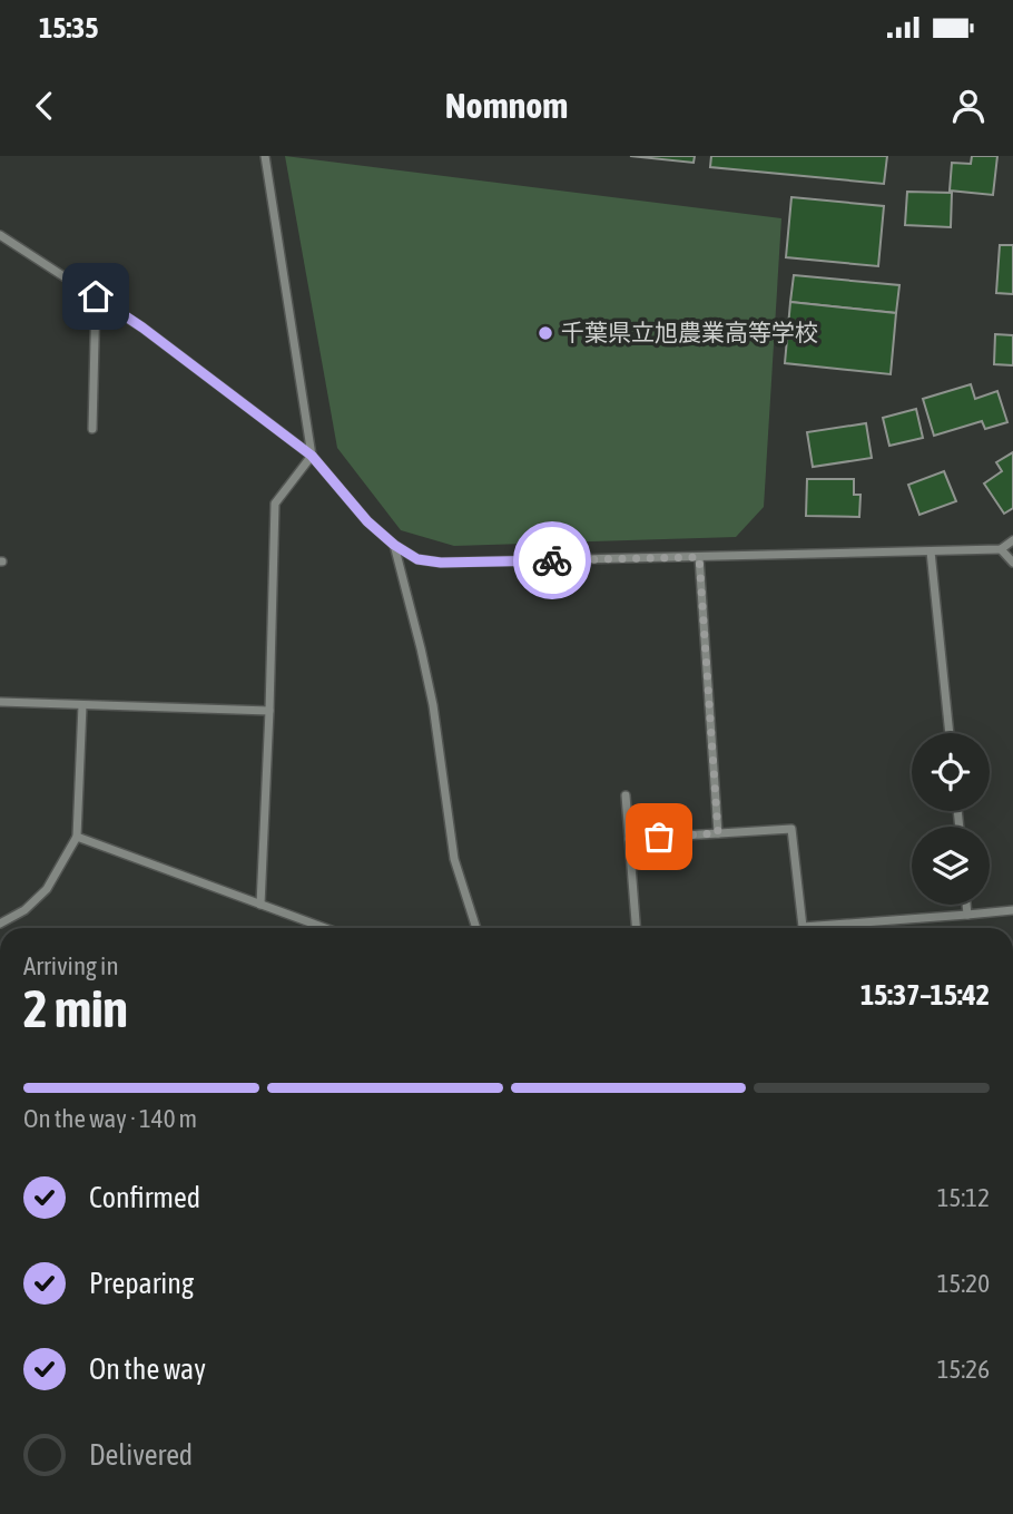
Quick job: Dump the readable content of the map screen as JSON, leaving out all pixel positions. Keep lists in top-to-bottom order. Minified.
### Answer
{"places":["千葉県立旭農業高等学校"],"page":{"status":"15:35","header":"Nomnom","heading":["2 min","Arriving in","15:37–15:42"],"bar":"On the way · 140 m","list":[["Confirmed","15:12"],["Preparing","15:20"],["On the way","15:26"],"Delivered"]}}
